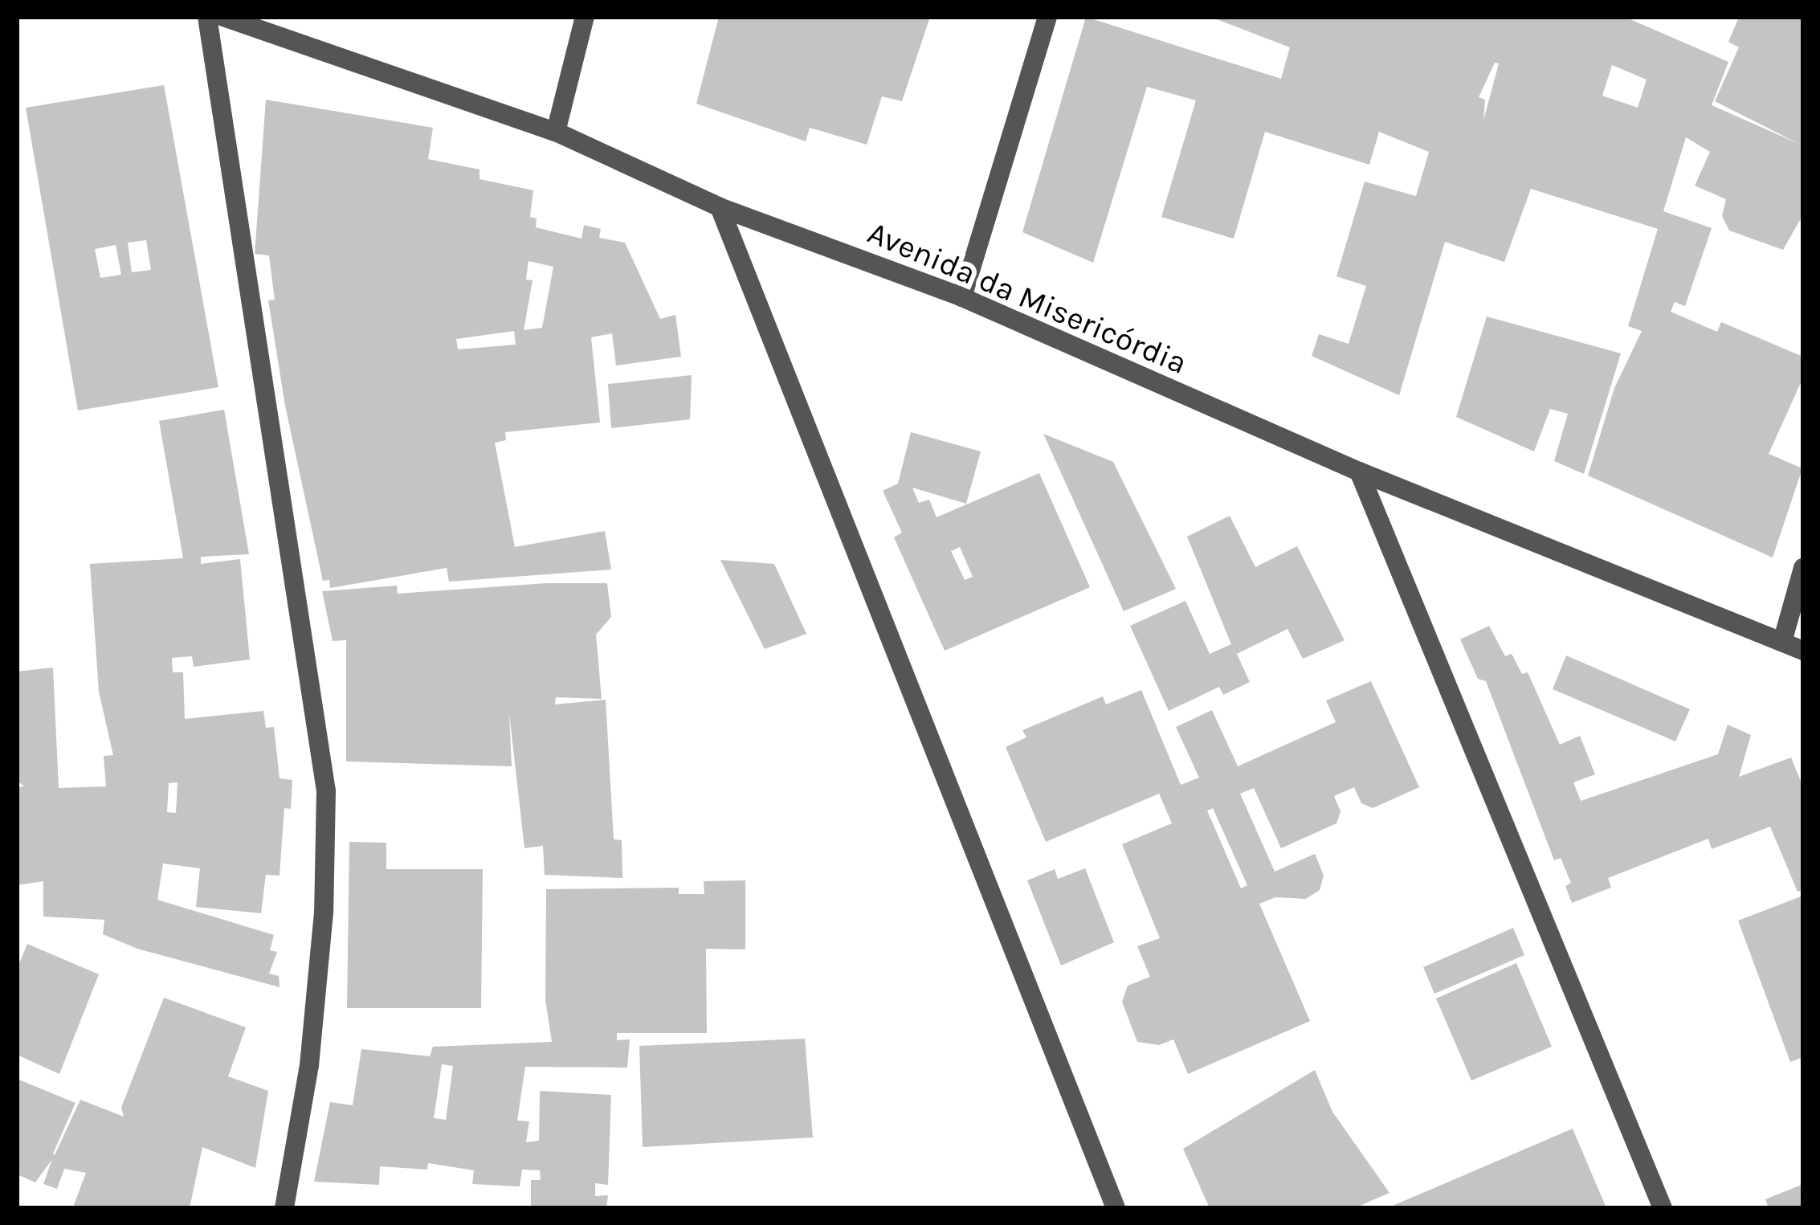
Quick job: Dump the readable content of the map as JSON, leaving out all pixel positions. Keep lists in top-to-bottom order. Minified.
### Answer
{"streets":{"street":["Avenida da Misericórdia"]}}
